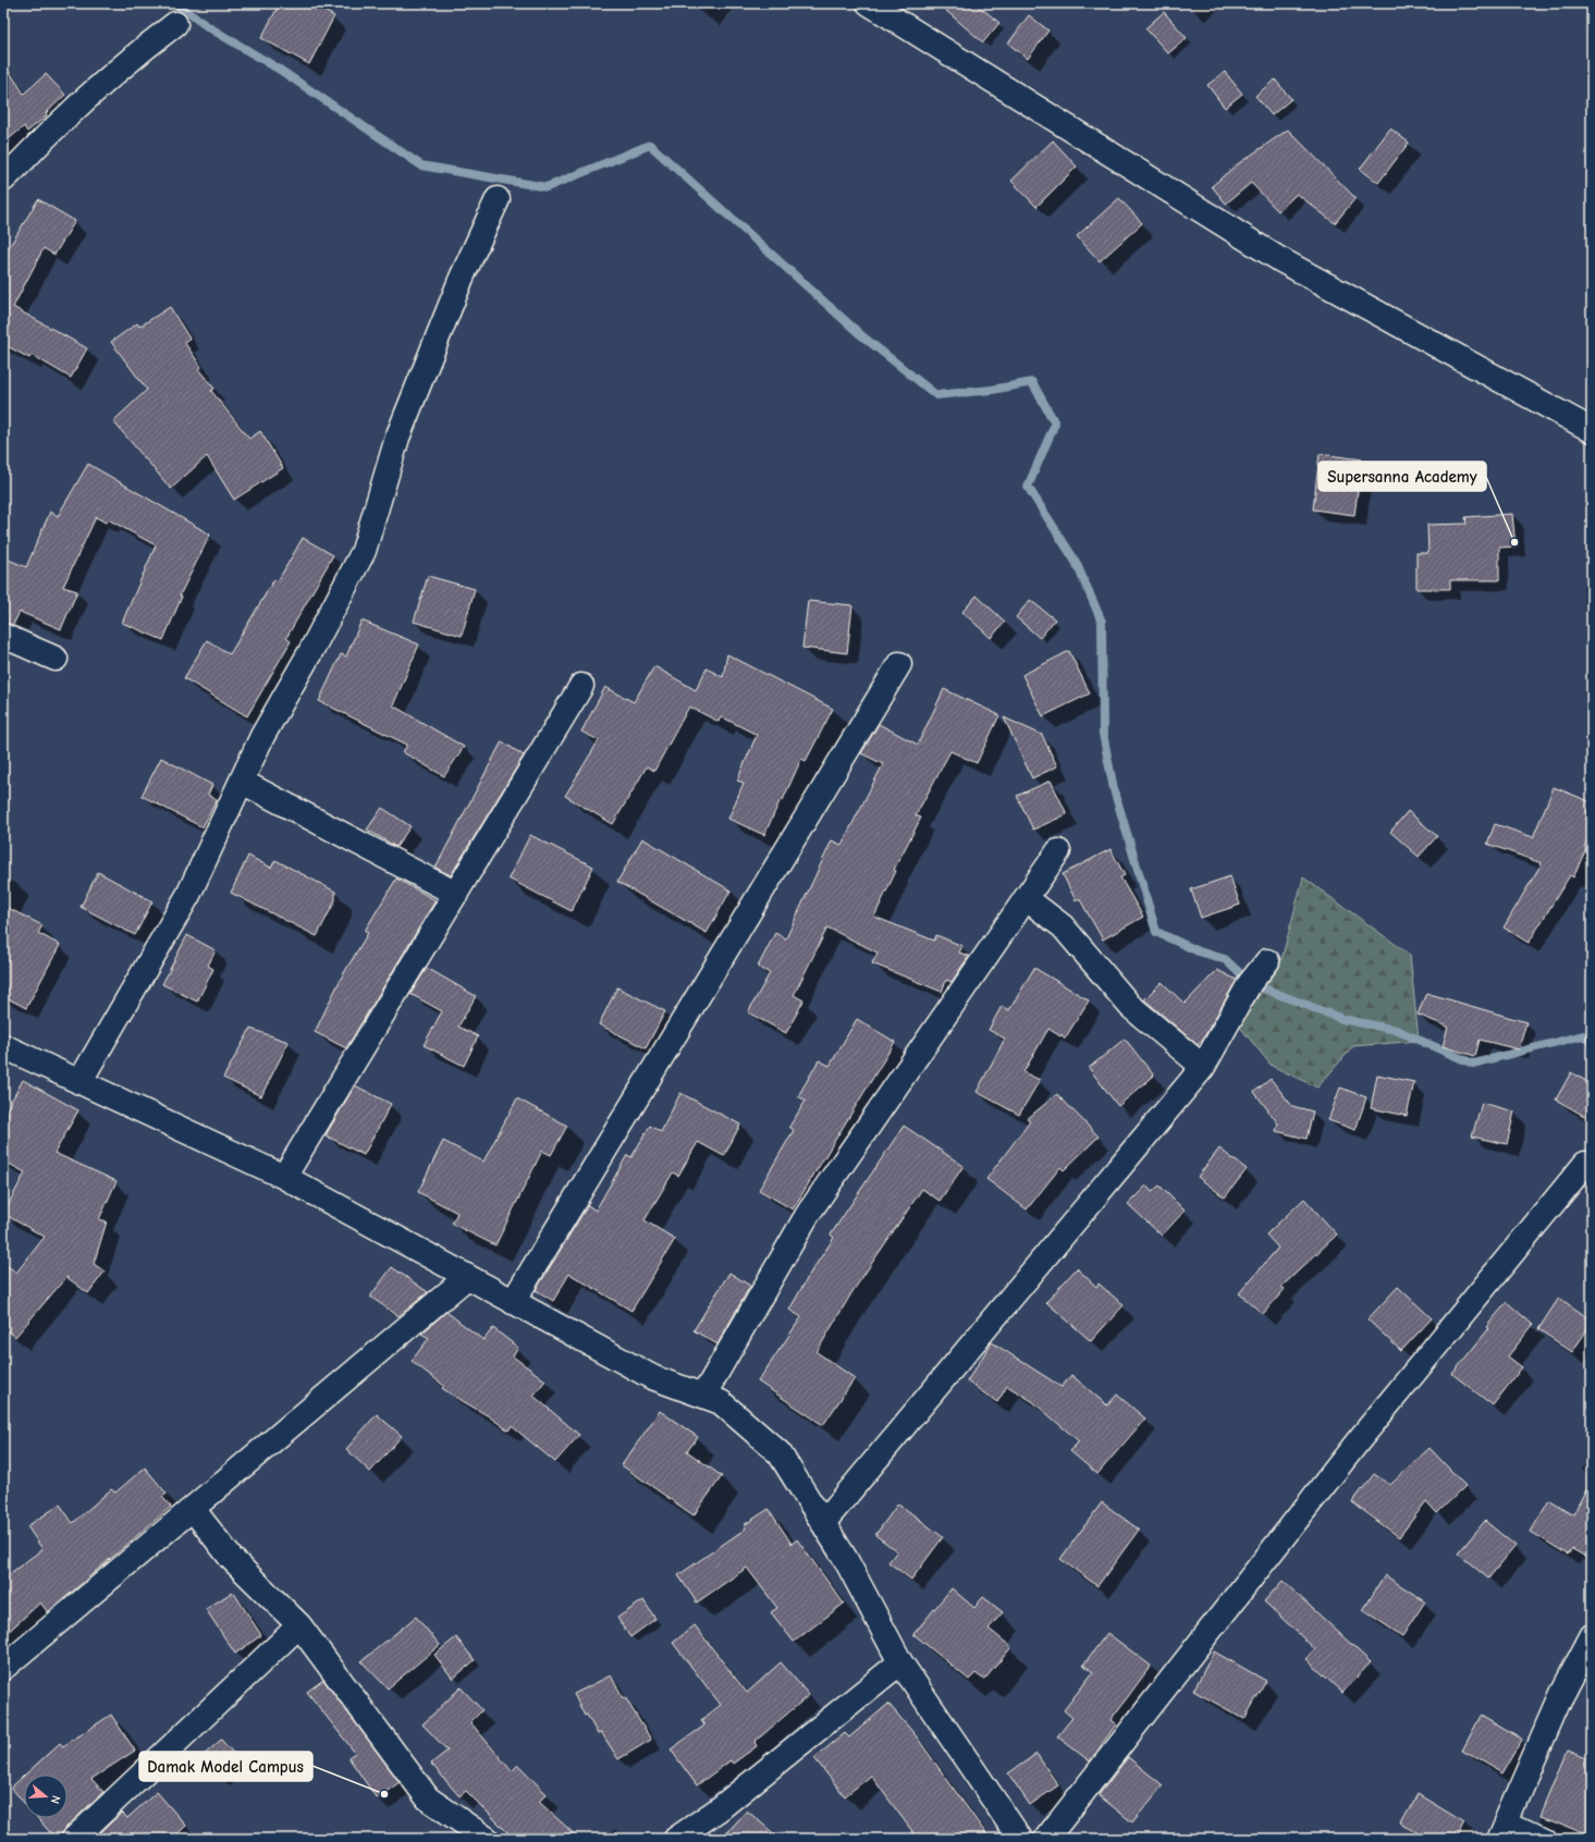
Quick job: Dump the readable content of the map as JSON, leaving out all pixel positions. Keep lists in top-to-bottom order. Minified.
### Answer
{"places":["Supersanna Academy","Damak Model Campus"],"north":"right"}
